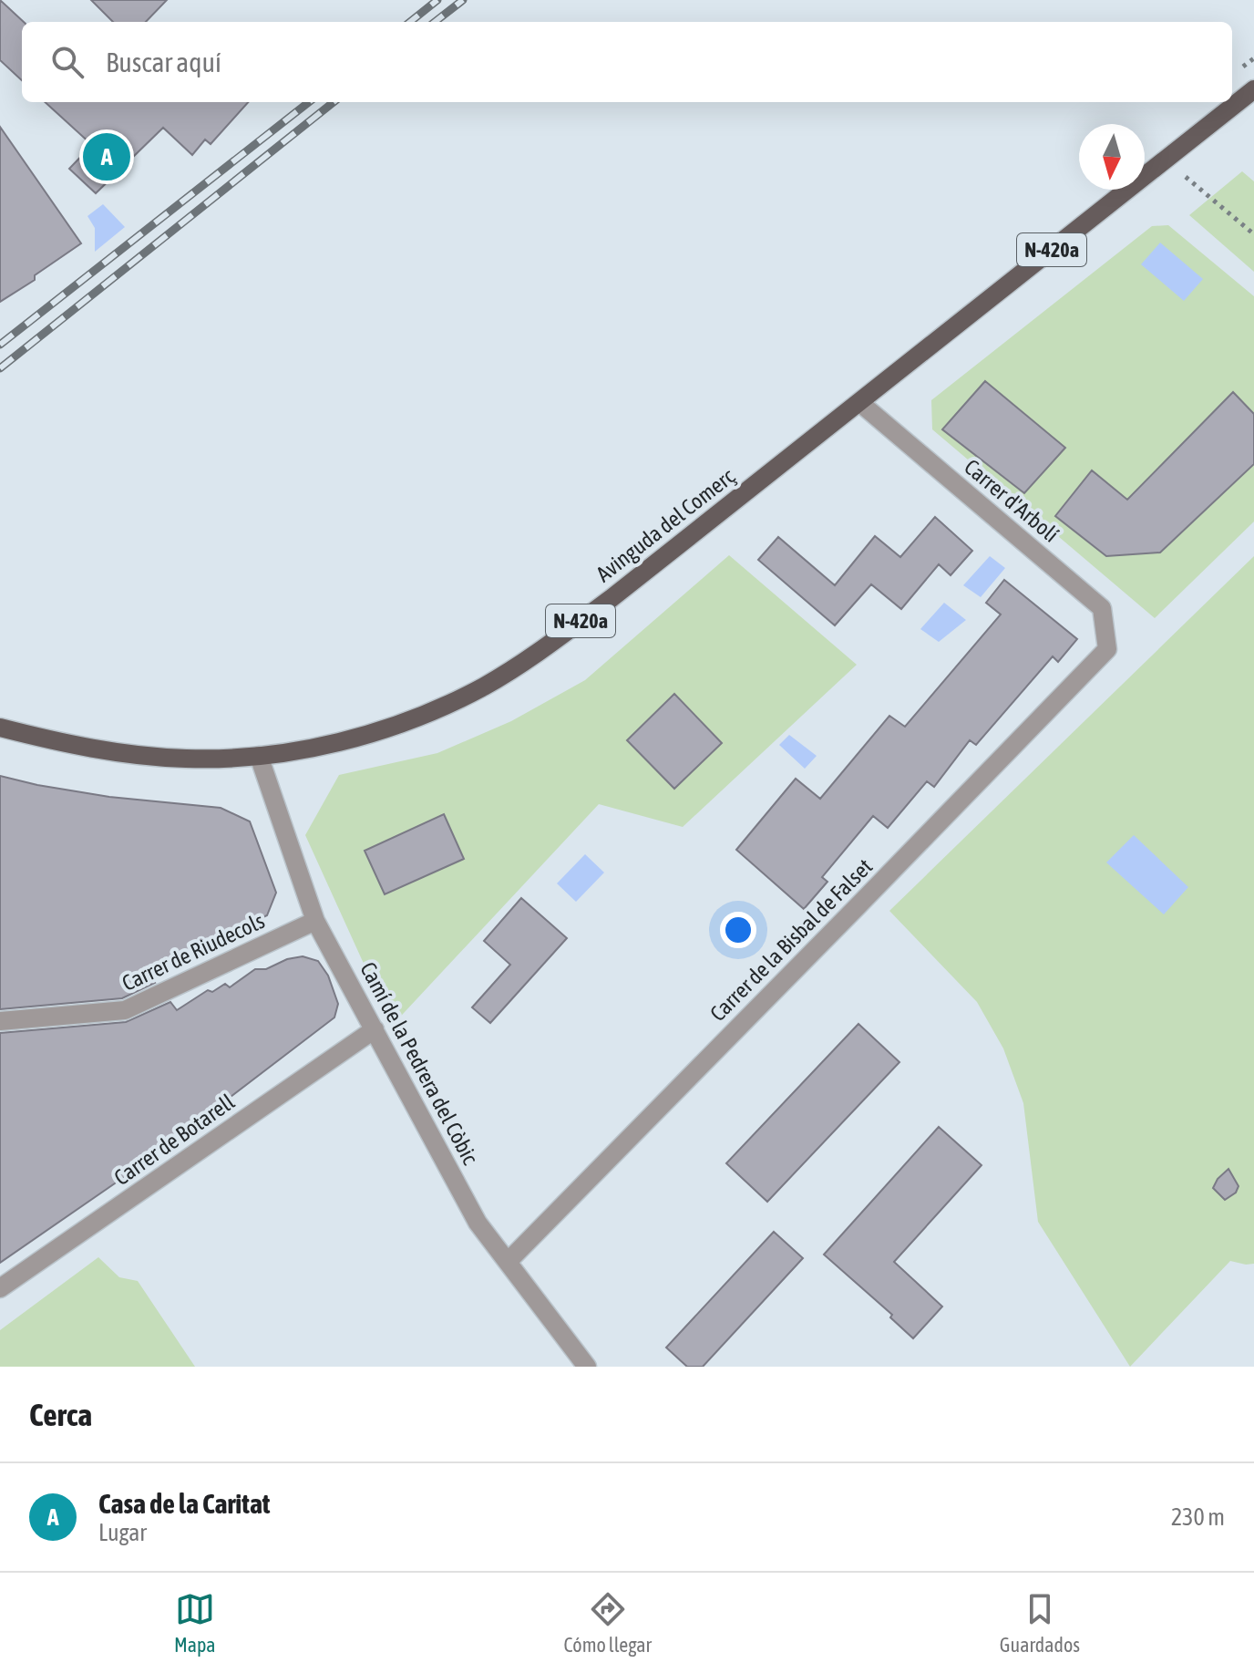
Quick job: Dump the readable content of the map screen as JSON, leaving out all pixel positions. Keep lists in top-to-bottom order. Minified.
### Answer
{"streets":{"main road":["N-420a","Avinguda del Comerç"],"street":["Carrer d'Arbolí","Carrer de la Bisbal de Falset","Carrer de Riudecols","Camí de la Pedrera del Còbic","Carrer de Botarell"]},"crossings":[["Carrer d'Arbolí","Avinguda del Comerç"],["Carrer d'Arbolí","Carrer de la Bisbal de Falset"],["Avinguda del Comerç","Camí de la Pedrera del Còbic"],["Carrer de la Bisbal de Falset","Camí de la Pedrera del Còbic"],["Carrer de Riudecols","Camí de la Pedrera del Còbic"],["Camí de la Pedrera del Còbic","Carrer de Botarell"]],"north":"bottom","page":{"search":"Buscar aquí","pins":"A","heading":"Cerca","list":[{"mark":"A","name":"Casa de la Caritat","note":"Lugar","value":"230 m"}],"nav":["Mapa","Cómo llegar","Guardados"]}}
